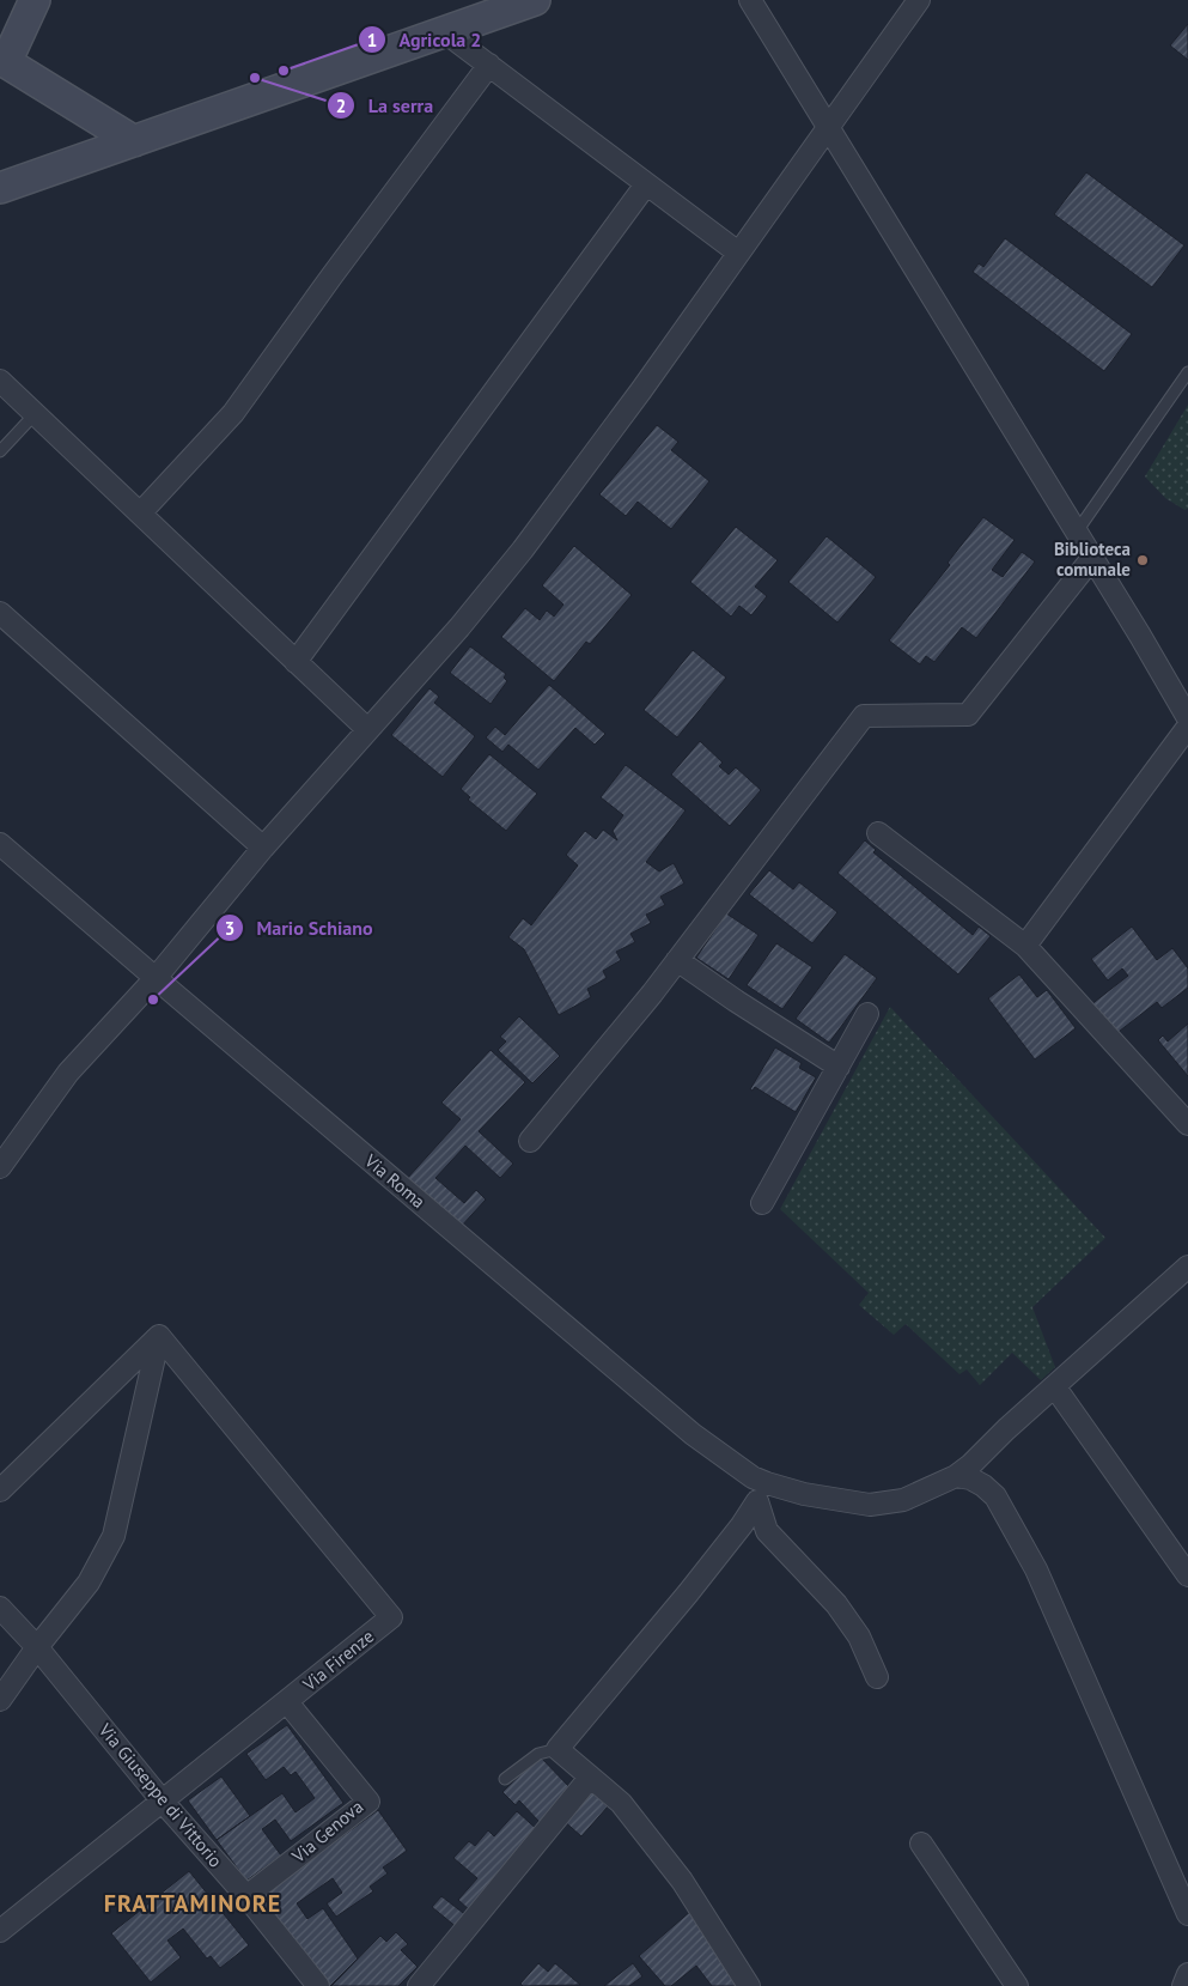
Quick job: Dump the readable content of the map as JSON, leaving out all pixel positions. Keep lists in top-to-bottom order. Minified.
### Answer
{"streets":{"street":["Via Roma","Via Firenze","Via Giuseppe di Vittorio","Via Genova"]},"crossings":[["Via Firenze","Via Giuseppe di Vittorio"],["Via Firenze","Via Genova"],["Via Giuseppe di Vittorio","Via Genova"]],"districts":["FRATTAMINORE"],"places":["Agricola 2","La serra","Biblioteca comunale","Mario Schiano"]}
